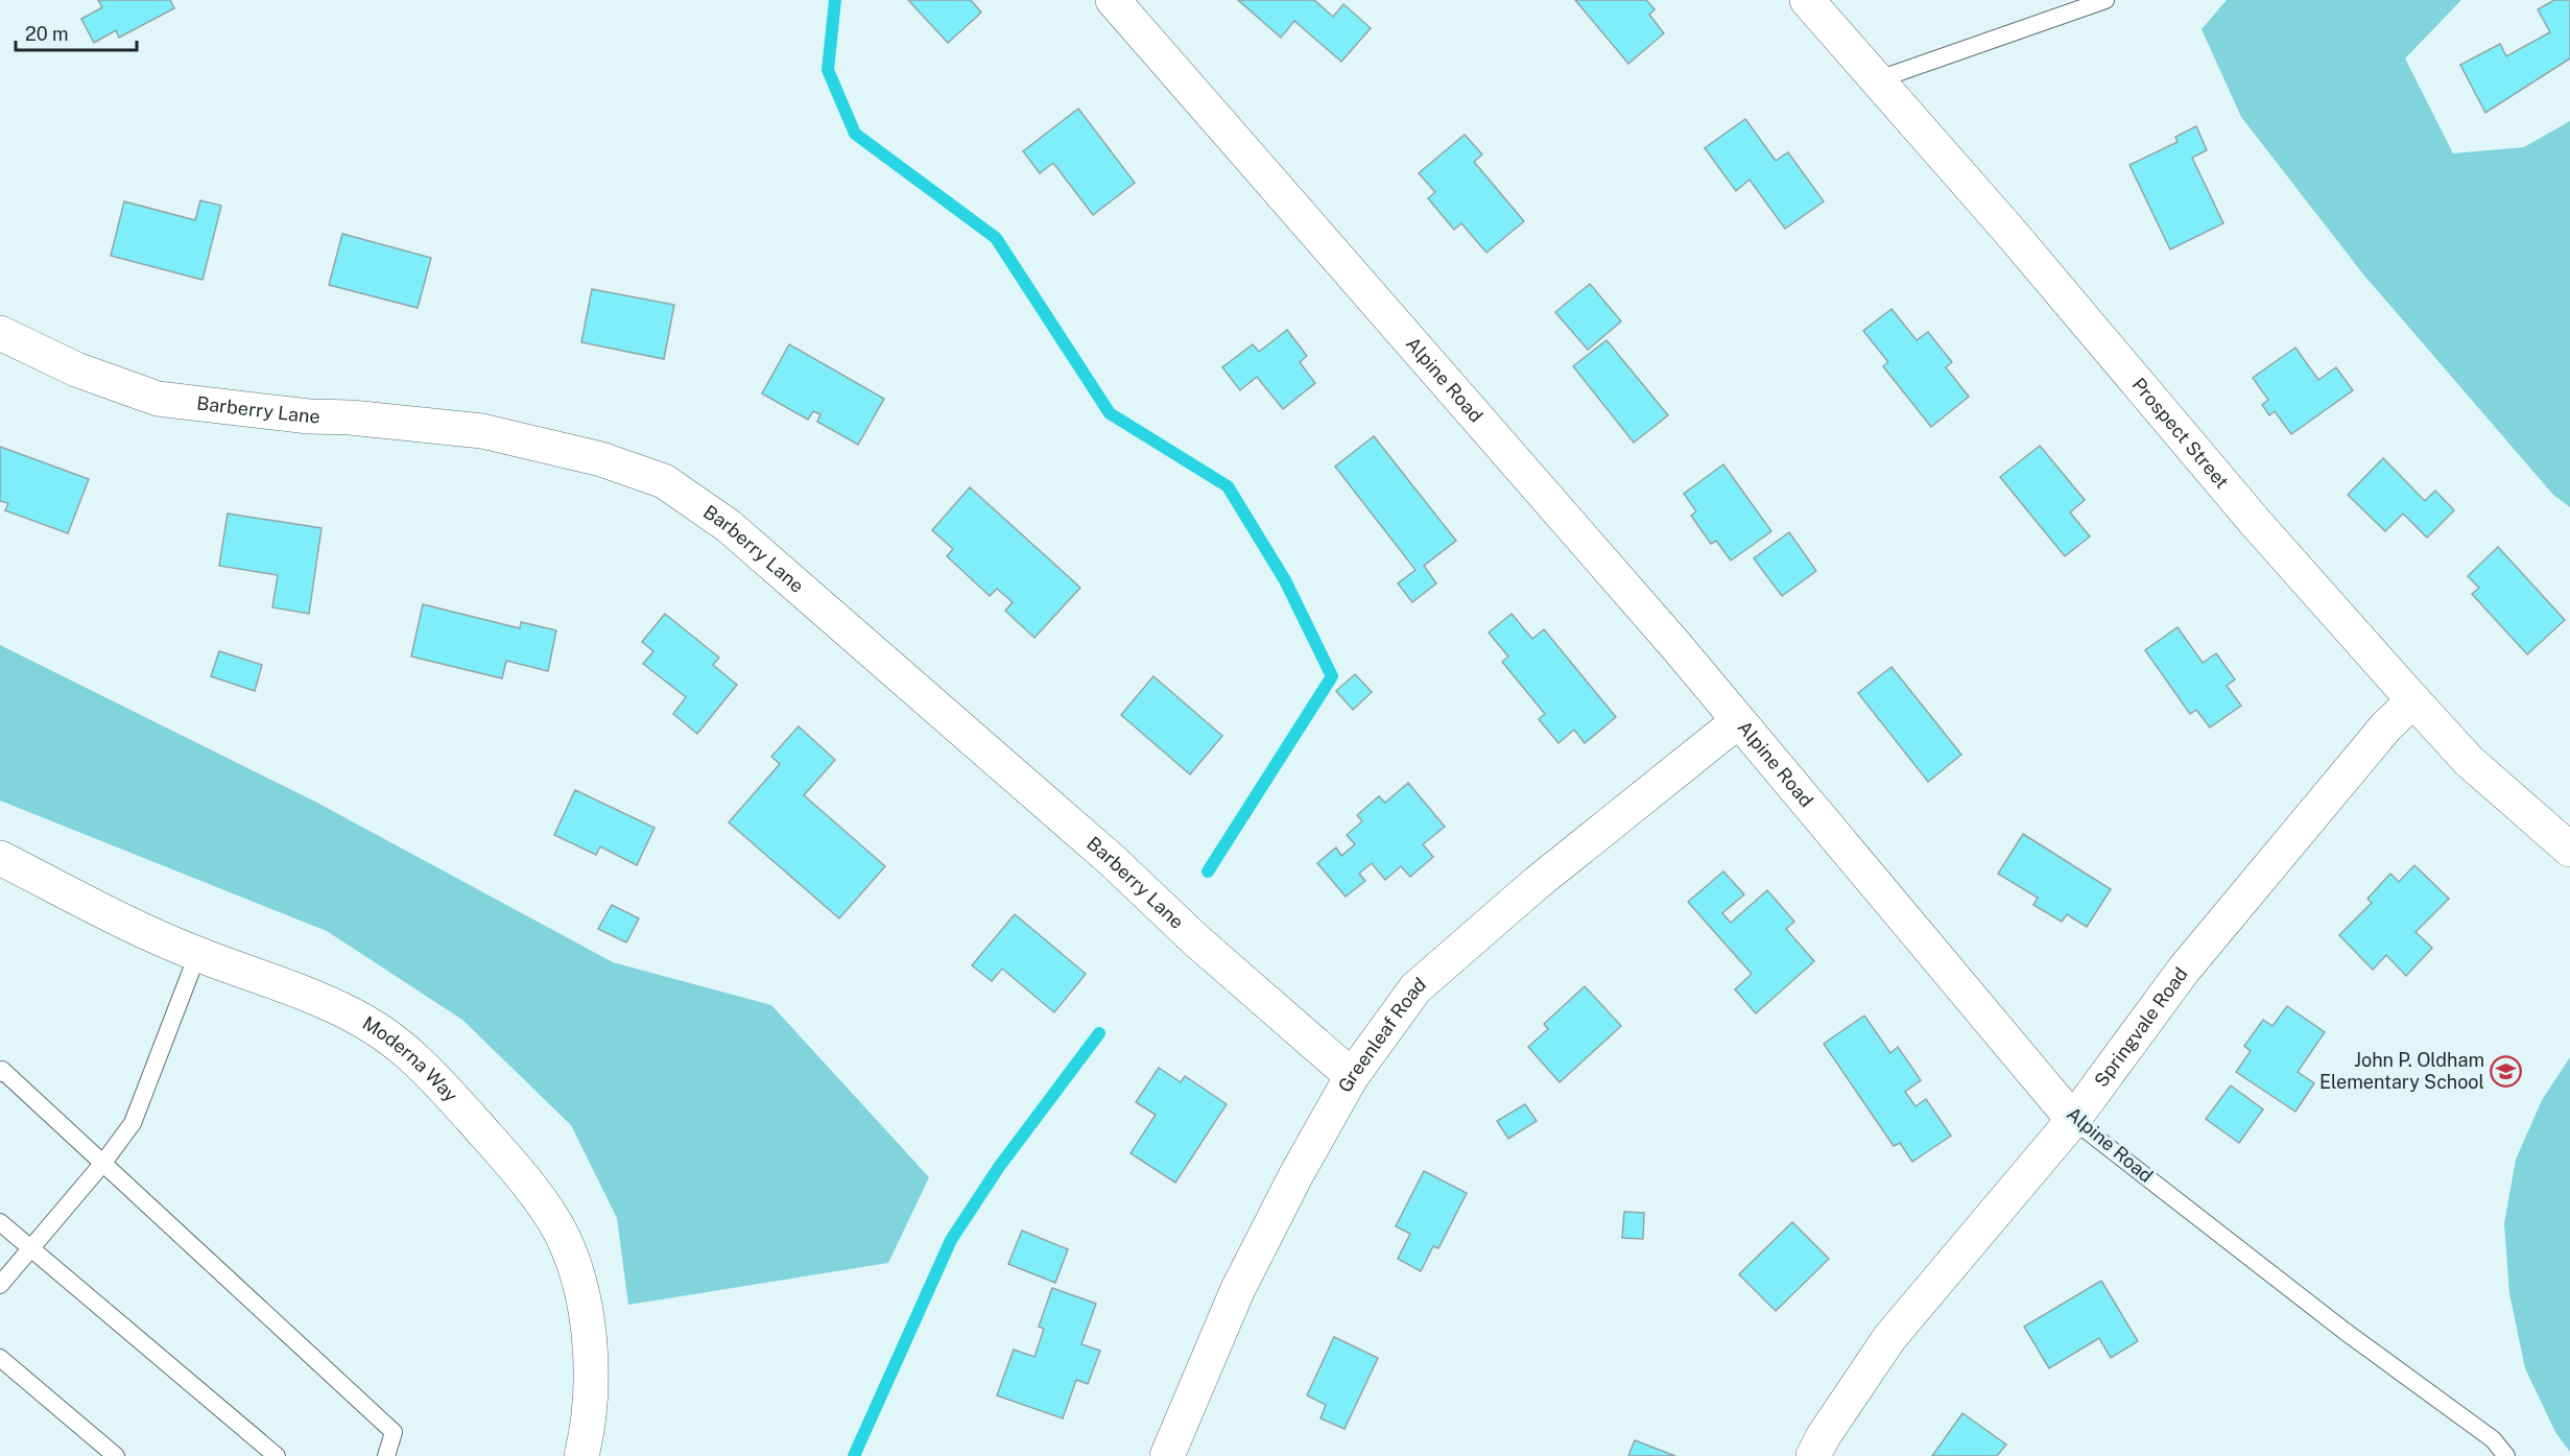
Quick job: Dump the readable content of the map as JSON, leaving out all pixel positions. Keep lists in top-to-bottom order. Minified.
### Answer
{"streets":{"street":["Alpine Road","Barberry Lane","Prospect Street","Springvale Road","Greenleaf Road","Moderna Way"]},"crossings":[["Alpine Road","Springvale Road"],["Alpine Road","Greenleaf Road"],["Barberry Lane","Greenleaf Road"],["Prospect Street","Springvale Road"]],"places":{"school or university":["John P. Oldham Elementary School"]},"scale_bar":"20 m"}
